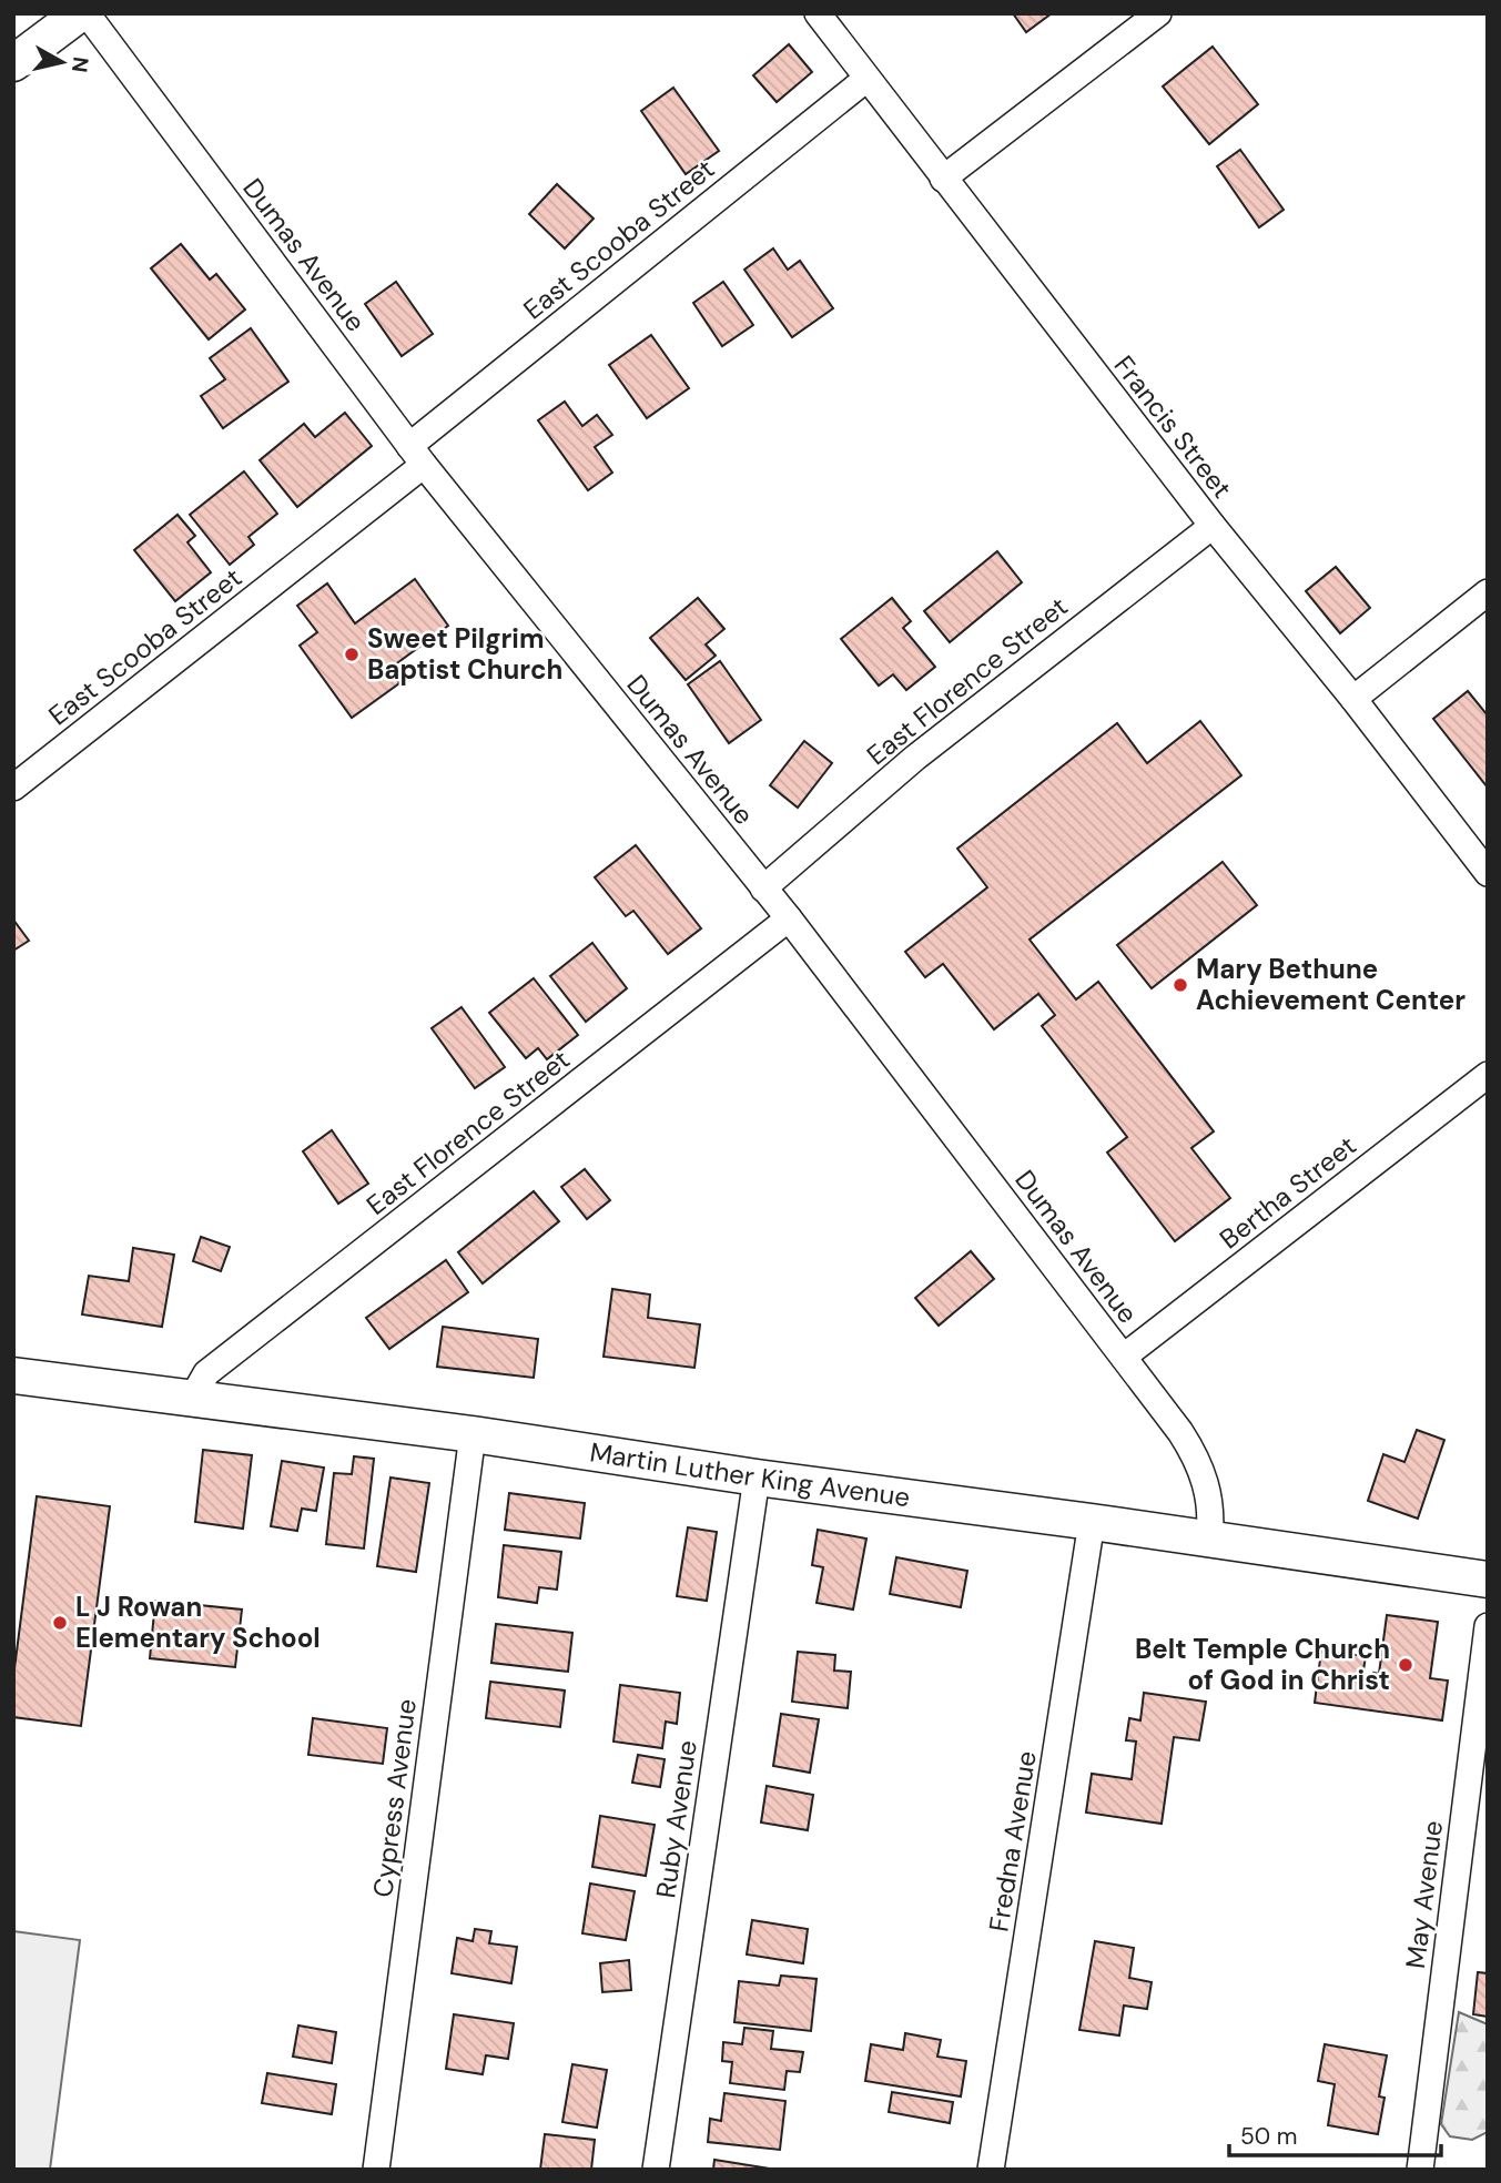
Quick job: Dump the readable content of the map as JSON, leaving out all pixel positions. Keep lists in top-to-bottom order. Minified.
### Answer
{"streets":{"street":["East Scooba Street","Dumas Avenue","Francis Street","East Florence Street","Bertha Street","Martin Luther King Avenue","Cypress Avenue","Ruby Avenue","Fredna Avenue","May Avenue"]},"crossings":[["East Scooba Street","Dumas Avenue"],["East Scooba Street","Francis Street"],["Dumas Avenue","East Florence Street"],["Dumas Avenue","Bertha Street"],["Dumas Avenue","Martin Luther King Avenue"],["Francis Street","East Florence Street"],["East Florence Street","Martin Luther King Avenue"],["Martin Luther King Avenue","Cypress Avenue"],["Martin Luther King Avenue","Ruby Avenue"],["Martin Luther King Avenue","Fredna Avenue"]],"places":["Sweet Pilgrim Baptist Church","Mary Bethune Achievement Center","L J Rowan Elementary School","Belt Temple Church of God in Christ"],"scale_bar":"50 m","north":"right"}
